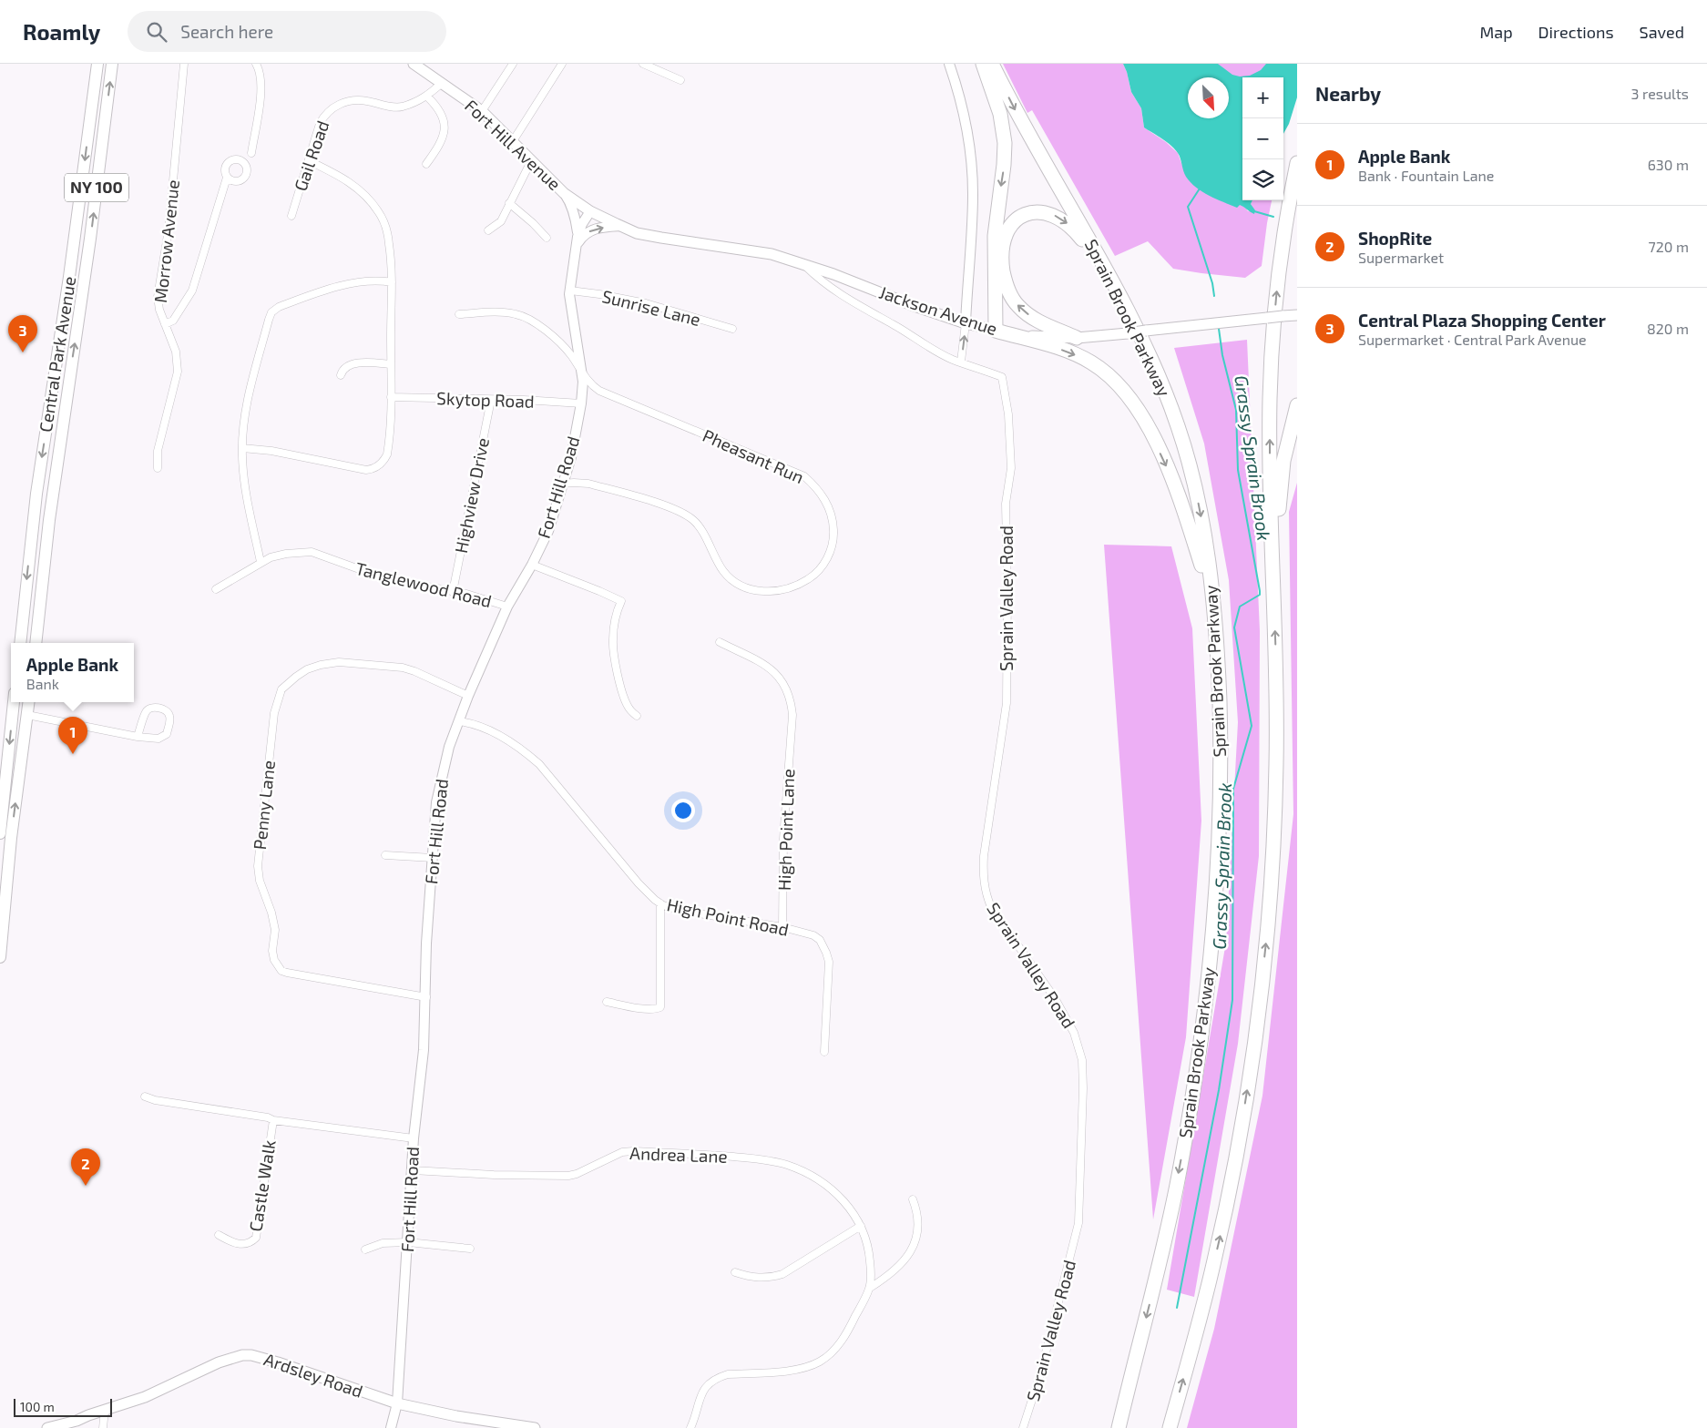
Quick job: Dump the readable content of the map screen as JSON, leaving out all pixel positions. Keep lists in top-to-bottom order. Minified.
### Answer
{"streets":{"highway":["Sprain Brook Parkway"],"main road":["Fort Hill Avenue","NY 100","Jackson Avenue","Central Park Avenue","Ardsley Road"],"street":["Gail Road","Morrow Avenue","Sunrise Lane","Skytop Road","Pheasant Run","Fort Hill Road","Highview Drive","Tanglewood Road","Sprain Valley Road","Penny Lane","High Point Lane","High Point Road","Andrea Lane","Castle Walk"]},"crossings":[["Fort Hill Avenue","Gail Road"],["Fort Hill Avenue","Jackson Avenue"],["Fort Hill Avenue","Fort Hill Road"],["Sunrise Lane","Fort Hill Road"],["Jackson Avenue","Fort Hill Road"],["Skytop Road","Fort Hill Road"],["Skytop Road","Highview Drive"],["Pheasant Run","Fort Hill Road"],["Fort Hill Road","Tanglewood Road"],["Fort Hill Road","Penny Lane"],["Fort Hill Road","High Point Road"],["Fort Hill Road","Andrea Lane"],["Fort Hill Road","Castle Walk"],["Fort Hill Road","Ardsley Road"],["Highview Drive","Tanglewood Road"],["High Point Lane","High Point Road"]],"water":["Grassy Sprain Brook"],"scale_bar":"100 m","north":"bottom right","page":{"header":"Roamly","search":"Search here","nav":["Map","Directions","Saved"],"heading":["Nearby","3 results"],"map_buttons":["+","−"],"list":[{"mark":"1","name":"Apple Bank","note":"Bank · Fountain Lane","value":"630 m"},{"mark":"2","name":"ShopRite","note":"Supermarket","value":"720 m"},{"mark":"3","name":"Central Plaza Shopping Center","note":"Supermarket · Central Park Avenue","value":"820 m"}],"pins":["3","1","2"],"popup":["Apple Bank","Bank"],"scale":"100 m"}}
